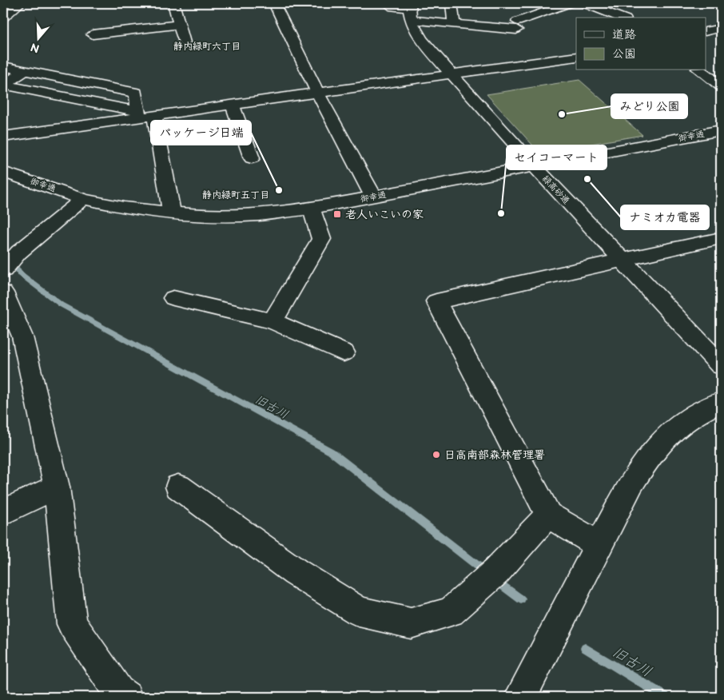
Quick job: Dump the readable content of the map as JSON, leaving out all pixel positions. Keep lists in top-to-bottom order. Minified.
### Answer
{"streets":{"street":["御幸通","緑高砂通"]},"crossings":[["御幸通","緑高砂通"]],"districts":["静内緑町六丁目","静内緑町五丁目"],"water":["旧古川"],"places":{"other":["みどり公園","ナミオカ電器","パッケージ日端","セイコーマート","日高南部森林管理署"],"transit":["老人いこいの家"]},"legend":["道路","公園"],"north":"bottom"}
